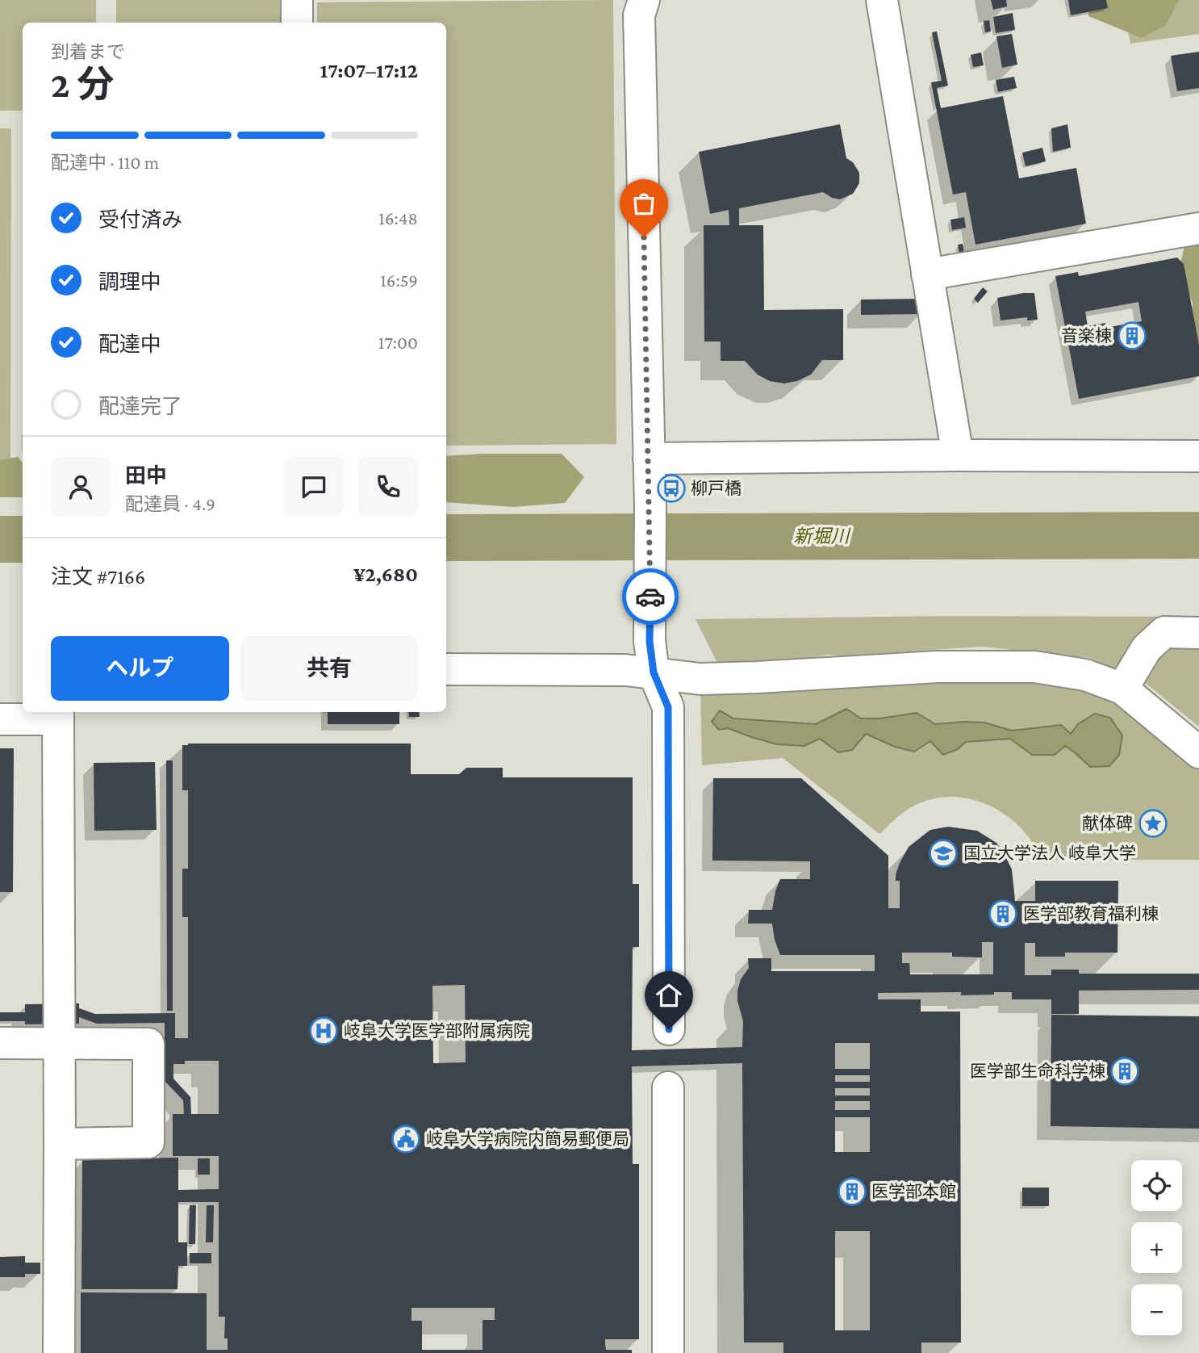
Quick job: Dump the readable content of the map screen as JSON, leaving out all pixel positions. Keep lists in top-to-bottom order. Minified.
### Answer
{"water":["新堀川"],"places":{"building":["音楽棟","医学部教育福利棟","医学部生命科学棟","医学部本館"],"bus stop":["柳戸橋"],"place":["献体碑"],"school or university":["国立大学法人 岐阜大学"],"hospital":["岐阜大学医学部附属病院"],"public building":["岐阜大学病院内簡易郵便局"]},"page":{"heading":["2 分","到着まで","17:07–17:12"],"panel":["田中","配達員 · 4.9","注文 #7166","¥2,680"],"bar":"配達中 · 110 m","list":[["受付済み","16:48"],["調理中","16:59"],["配達中","17:00"],"配達完了"],"buttons":["ヘルプ","共有"],"map_buttons":["+","−"]}}
